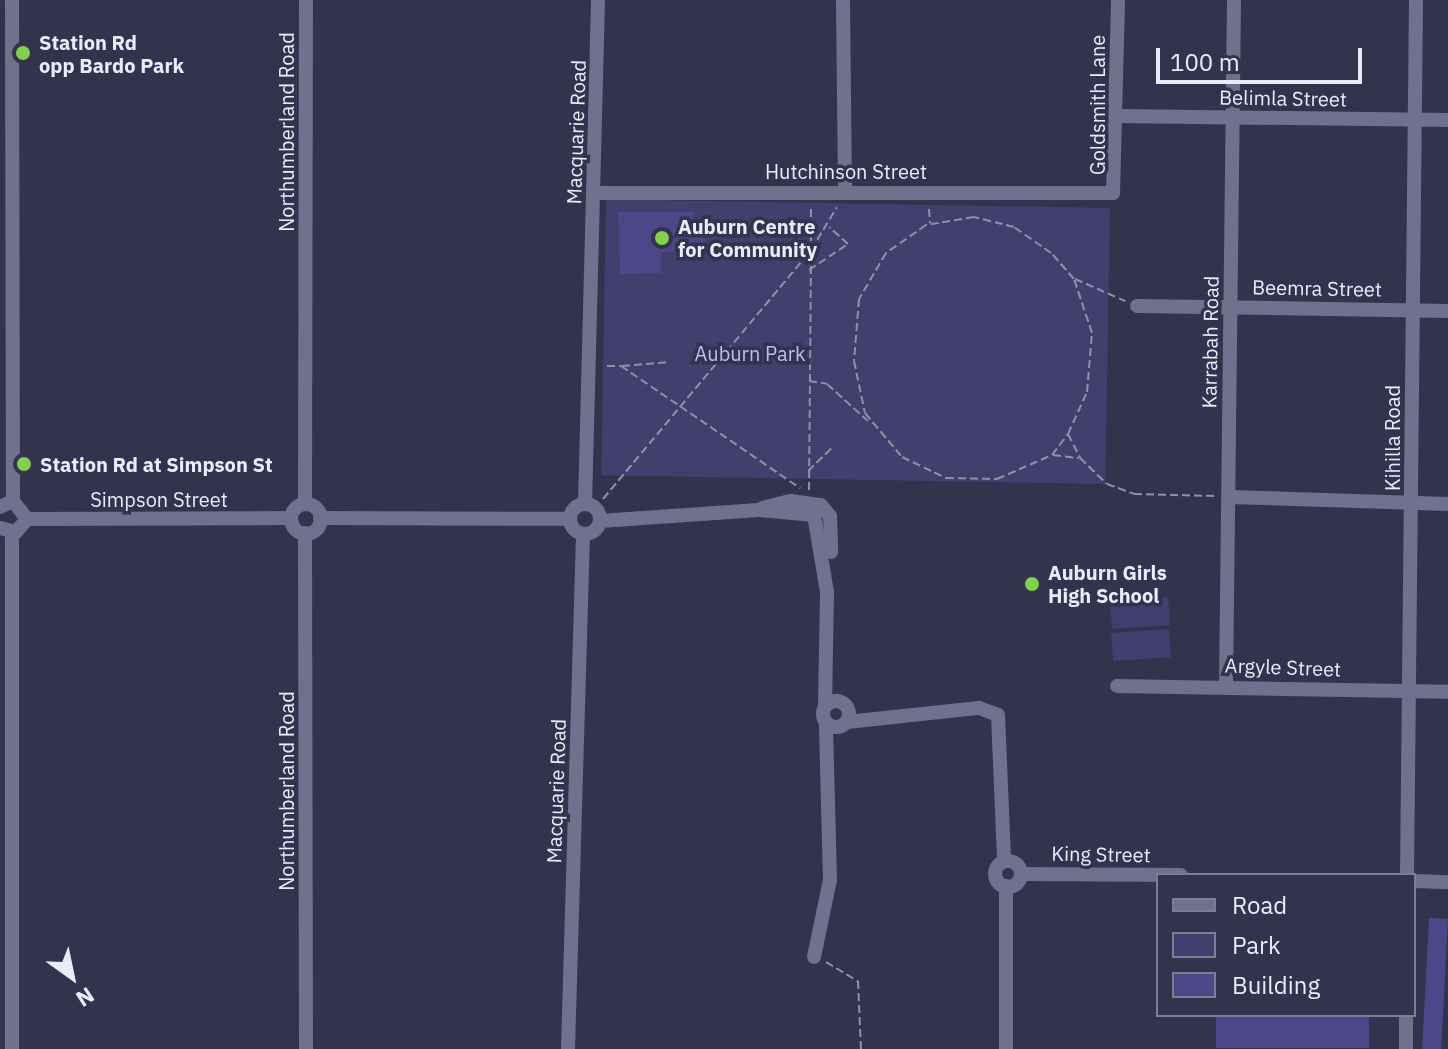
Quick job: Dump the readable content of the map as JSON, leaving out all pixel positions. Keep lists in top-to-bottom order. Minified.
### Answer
{"streets":{"street":["Belimla Street","Goldsmith Lane","Northumberland Road","Macquarie Road","Hutchinson Street","Beemra Street","Karrabah Road","Kihilla Road","Simpson Street","Argyle Street","King Street"]},"crossings":[["Belimla Street","Goldsmith Lane"],["Belimla Street","Karrabah Road"],["Belimla Street","Kihilla Road"],["Goldsmith Lane","Hutchinson Street"],["Macquarie Road","Hutchinson Street"],["Beemra Street","Karrabah Road"],["Beemra Street","Kihilla Road"],["Karrabah Road","Argyle Street"],["Kihilla Road","Argyle Street"]],"parks":["Auburn Park"],"places":["Station Rd opp Bardo Park","Auburn Centre for Community","Station Rd at Simpson St","Auburn Girls High School"],"legend":["Road","Park","Building"],"scale_bar":"100 m","north":"bottom right"}
